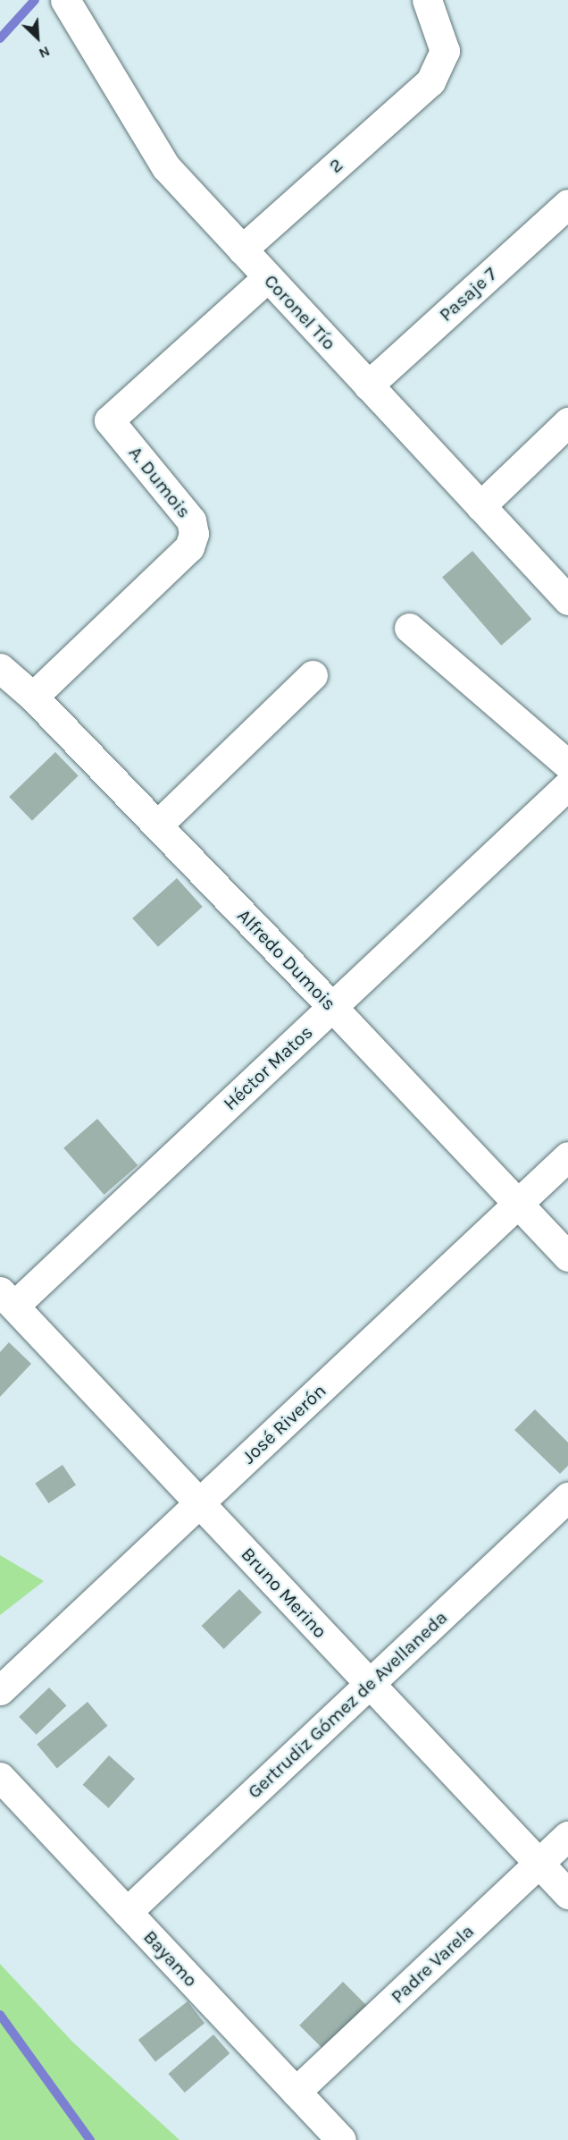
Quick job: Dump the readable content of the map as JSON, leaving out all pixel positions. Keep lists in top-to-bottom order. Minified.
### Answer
{"streets":{"street":["2","Pasaje 7","Coronel Tío","A. Dumois","Alfredo Dumois","Héctor Matos","José Riverón","Bruno Merino","Gertrudiz Gómez de Avellaneda","Bayamo","Padre Varela"]},"crossings":[["2","Coronel Tío"],["Pasaje 7","Coronel Tío"],["Coronel Tío","A. Dumois"],["A. Dumois","Alfredo Dumois"],["Alfredo Dumois","Héctor Matos"],["Alfredo Dumois","José Riverón"],["Héctor Matos","Bruno Merino"],["José Riverón","Bruno Merino"],["Bruno Merino","Gertrudiz Gómez de Avellaneda"],["Bruno Merino","Padre Varela"],["Gertrudiz Gómez de Avellaneda","Bayamo"],["Bayamo","Padre Varela"]],"north":"bottom right"}
